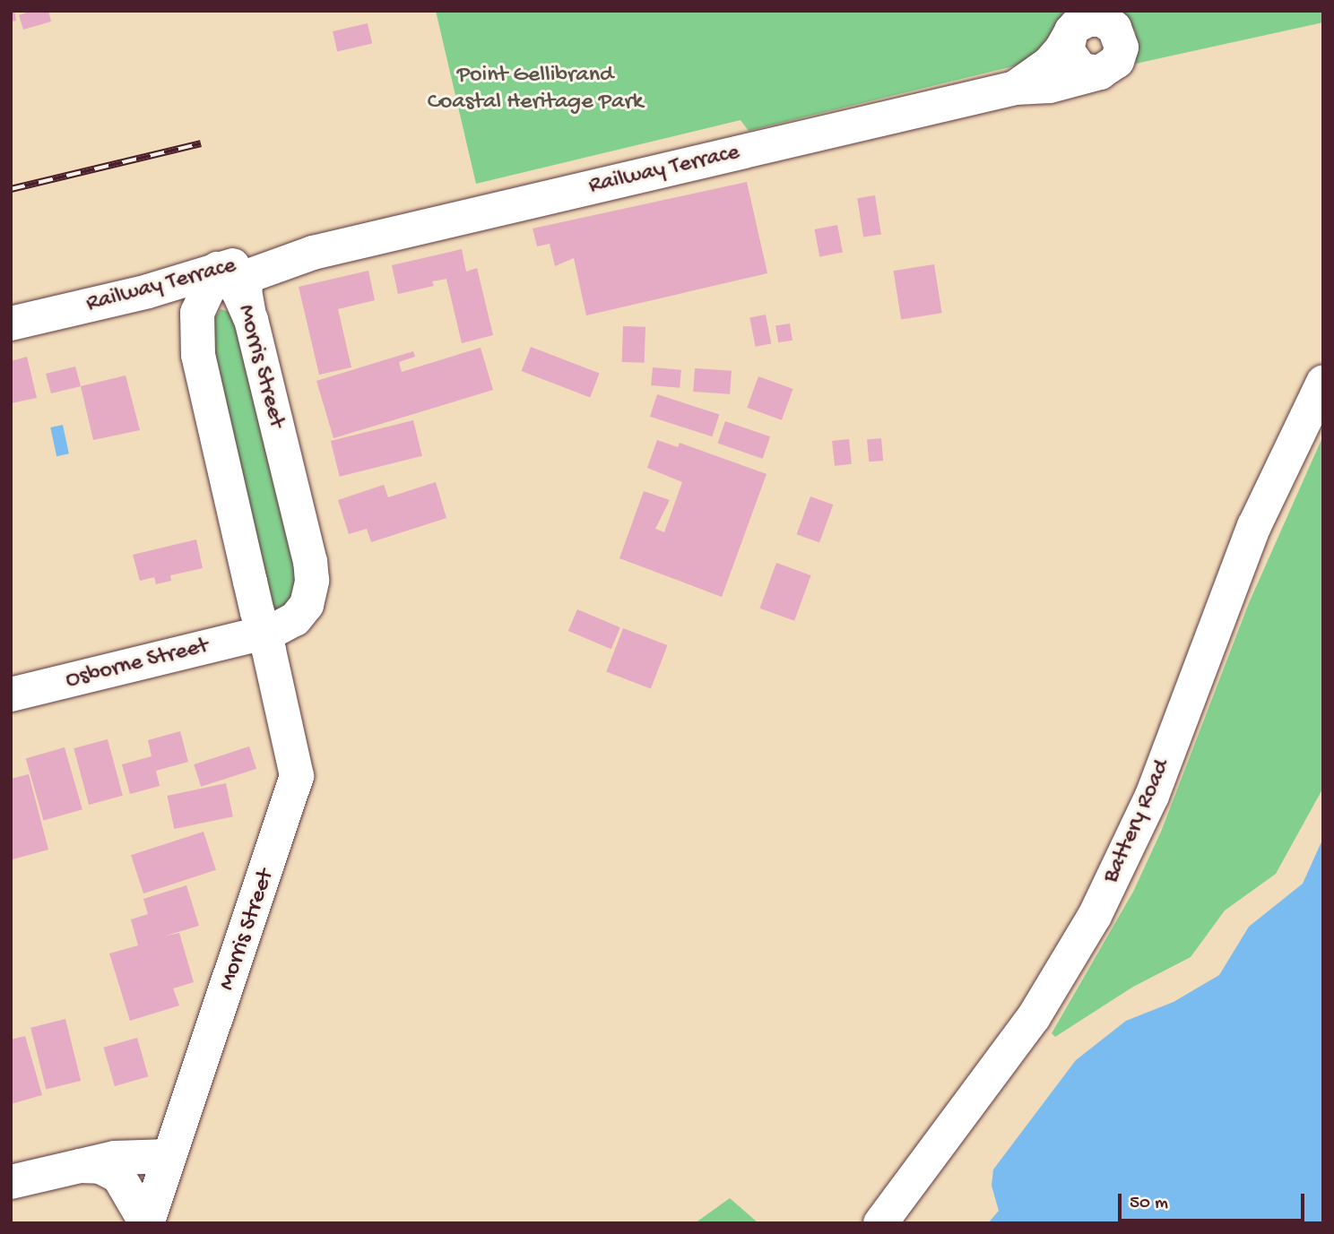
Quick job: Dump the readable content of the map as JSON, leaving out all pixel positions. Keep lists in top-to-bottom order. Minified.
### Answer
{"streets":{"street":["Railway Terrace","Morris Street","Osborne Street","Battery Road"]},"crossings":[["Railway Terrace","Morris Street"],["Morris Street","Osborne Street"]],"parks":["Point Gellibrand Coastal Heritage Park"],"scale_bar":"50 m"}
